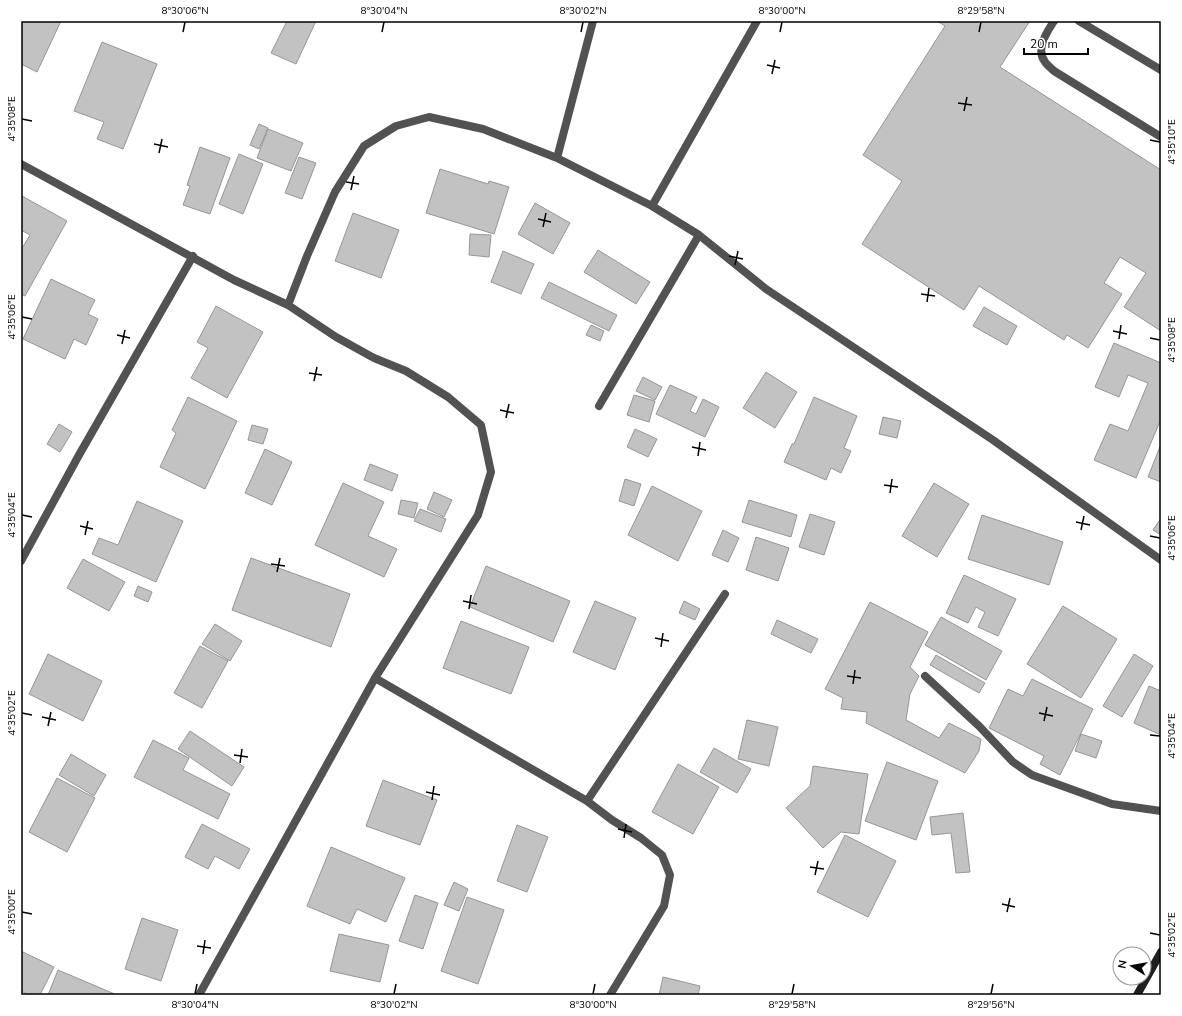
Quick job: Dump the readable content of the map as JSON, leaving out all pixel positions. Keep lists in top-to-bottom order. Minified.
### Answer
{"scale_bar":"20 m","north":"left","coordinates":["8°30'06\"N","8°30'04\"N","8°30'02\"N","8°30'00\"N","8°29'58\"N","4°35'08\"E","4°35'10\"E","4°35'06\"E","4°35'04\"E","4°35'02\"E","4°35'00\"E","8°29'56\"N"]}
